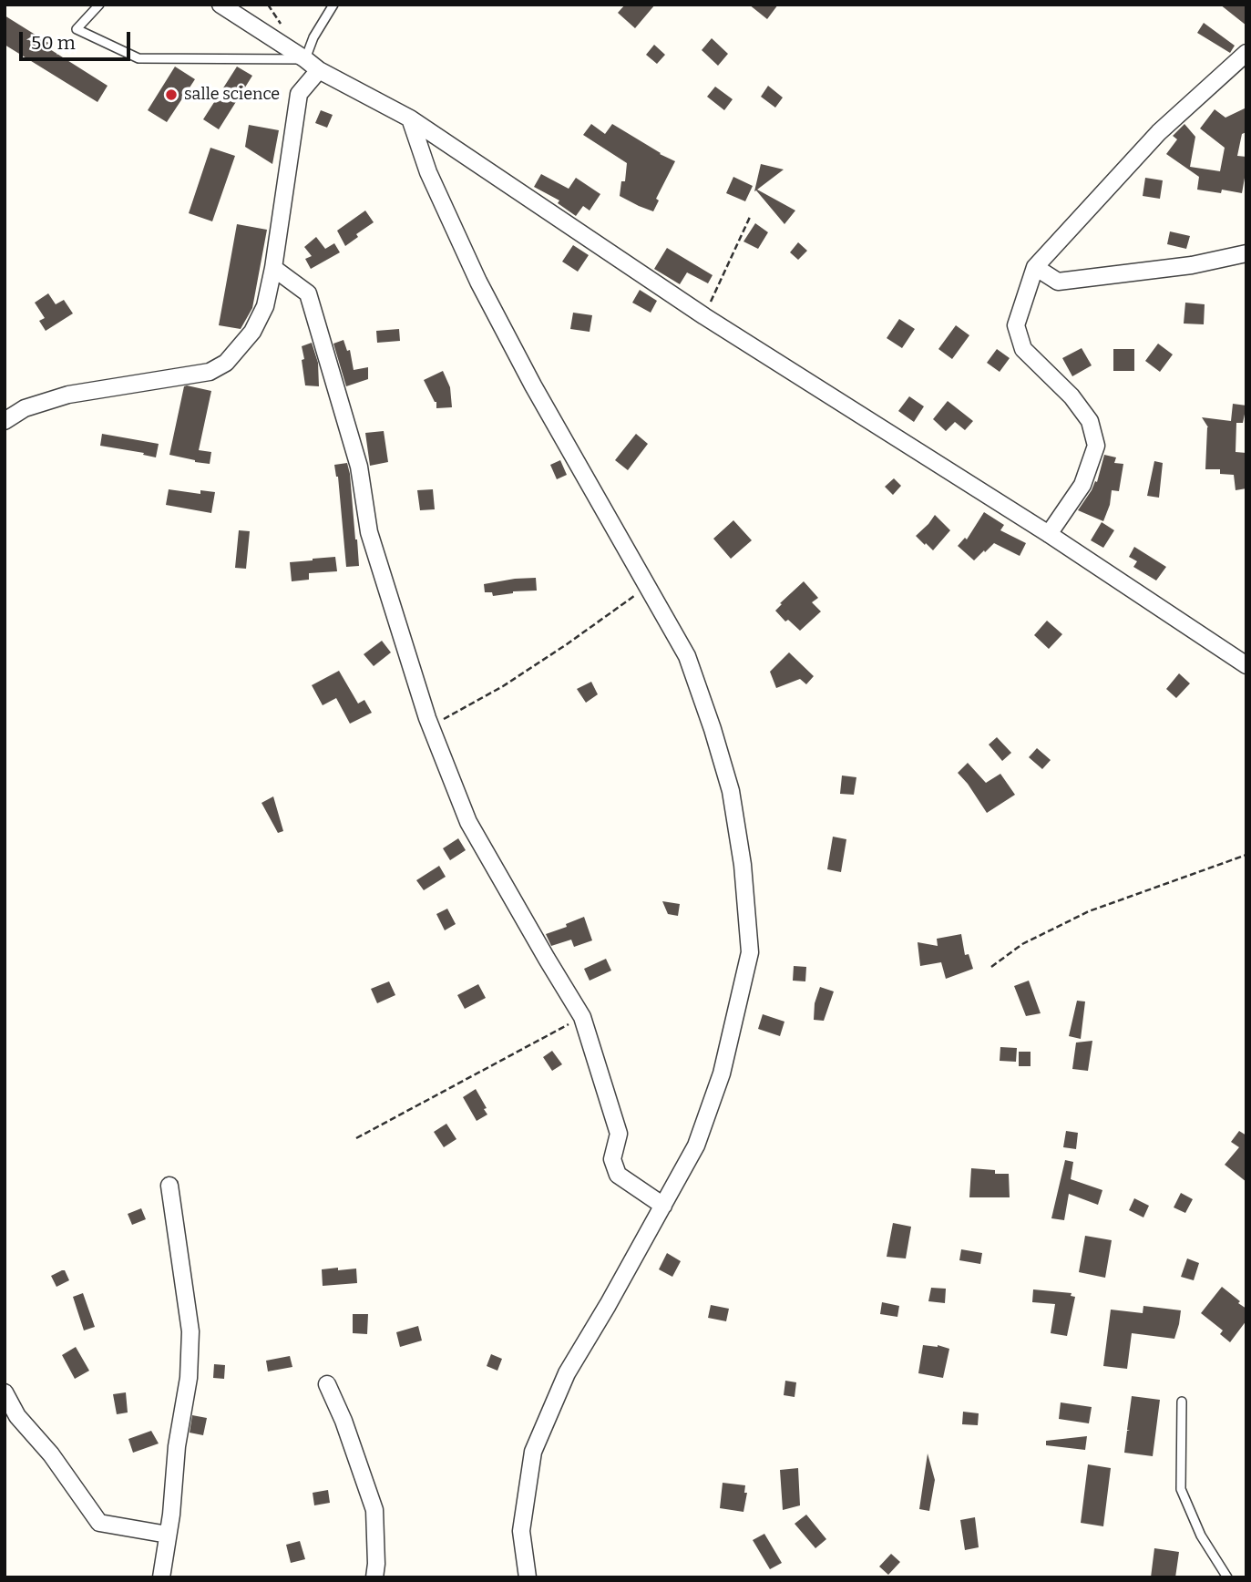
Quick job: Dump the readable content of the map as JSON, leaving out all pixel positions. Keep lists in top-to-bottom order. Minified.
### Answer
{"places":["salle science"],"scale_bar":"50 m"}
